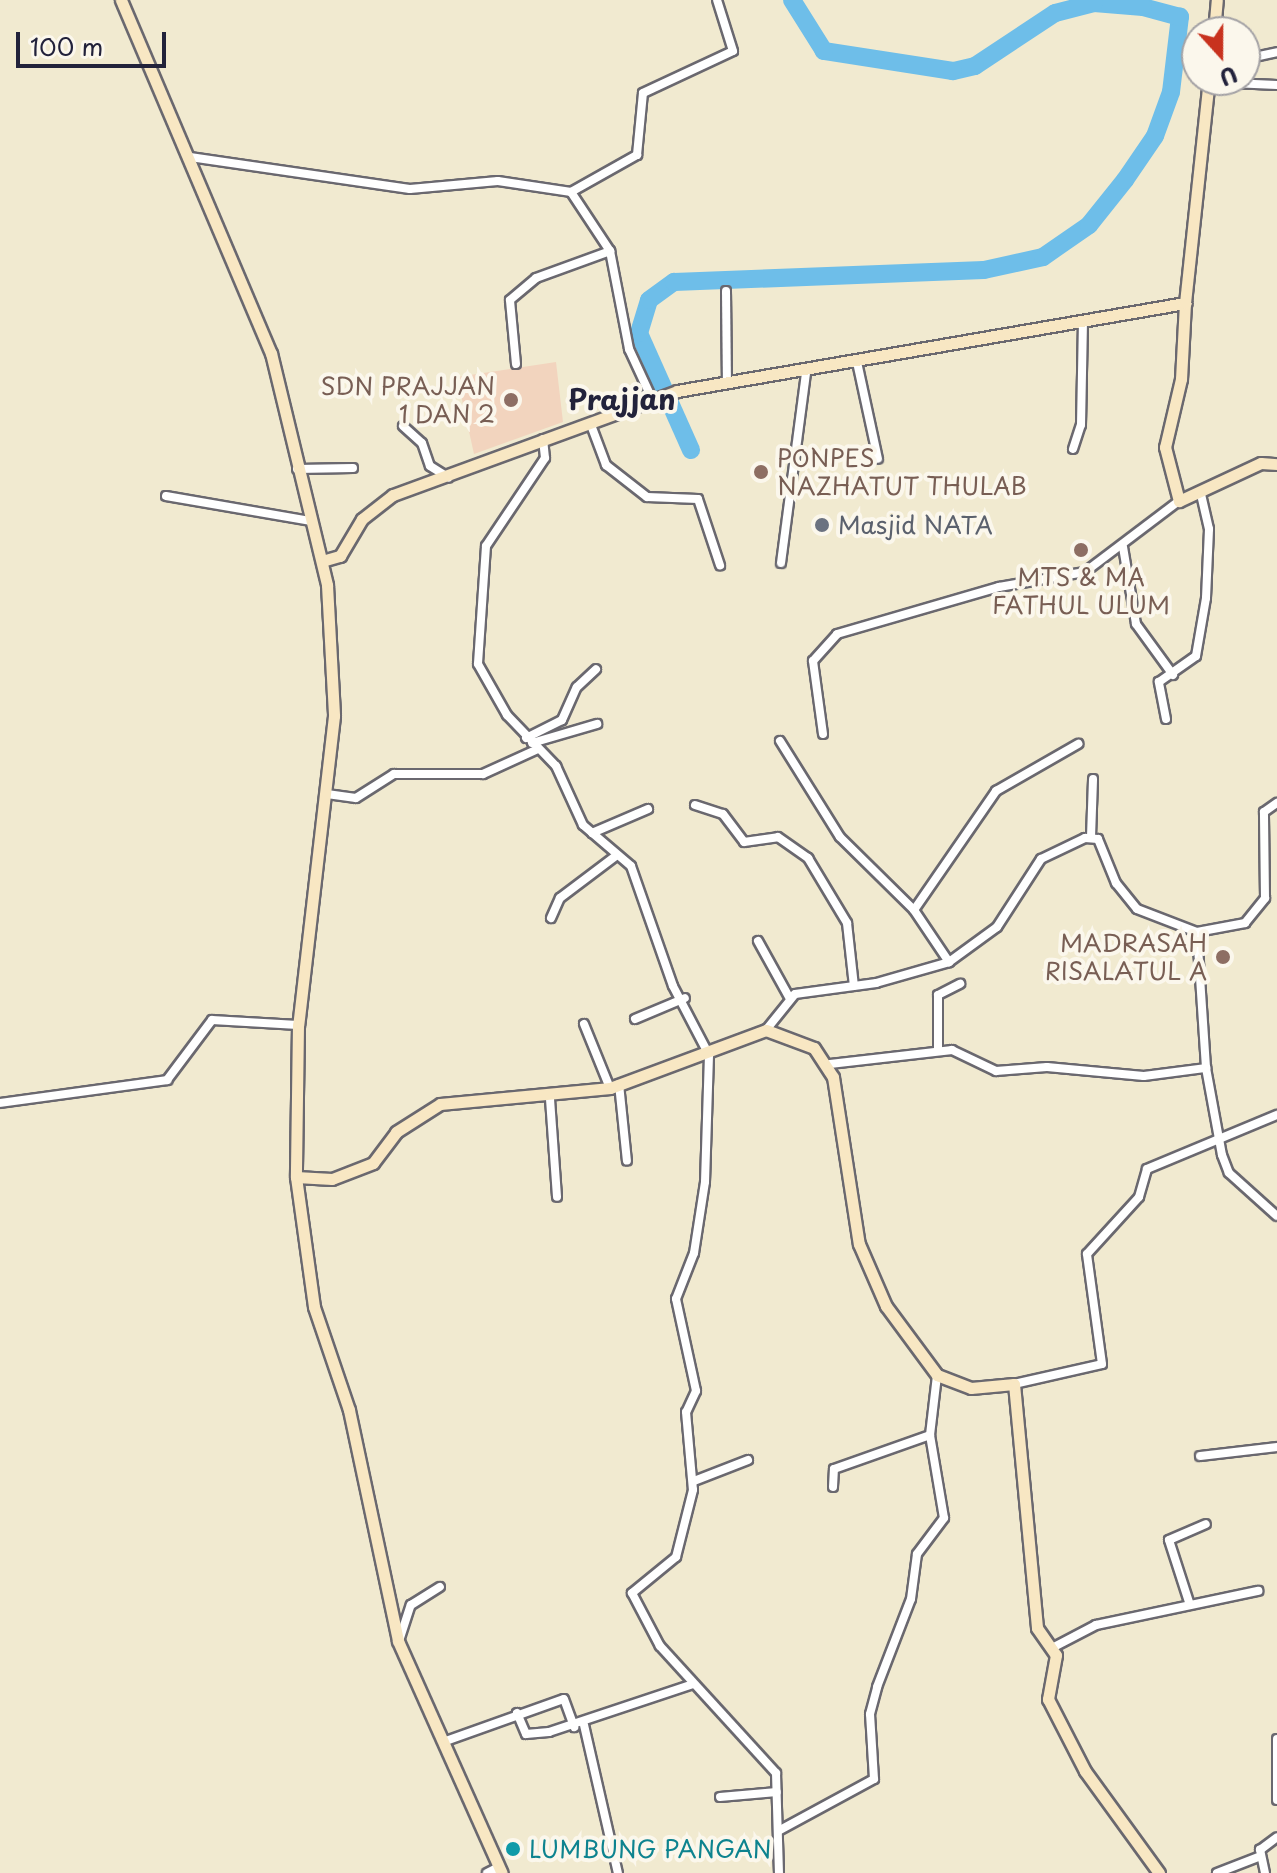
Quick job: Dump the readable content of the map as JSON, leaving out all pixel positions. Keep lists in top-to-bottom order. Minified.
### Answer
{"districts":["Prajjan"],"places":["SDN PRAJJAN 1 DAN 2","PONPES NAZHATUT THULAB","Masjid NATA","MTS & MA FATHUL ULUM","MADRASAH RISALATUL A","LUMBUNG PANGAN"],"scale_bar":"100 m","north":"bottom"}
